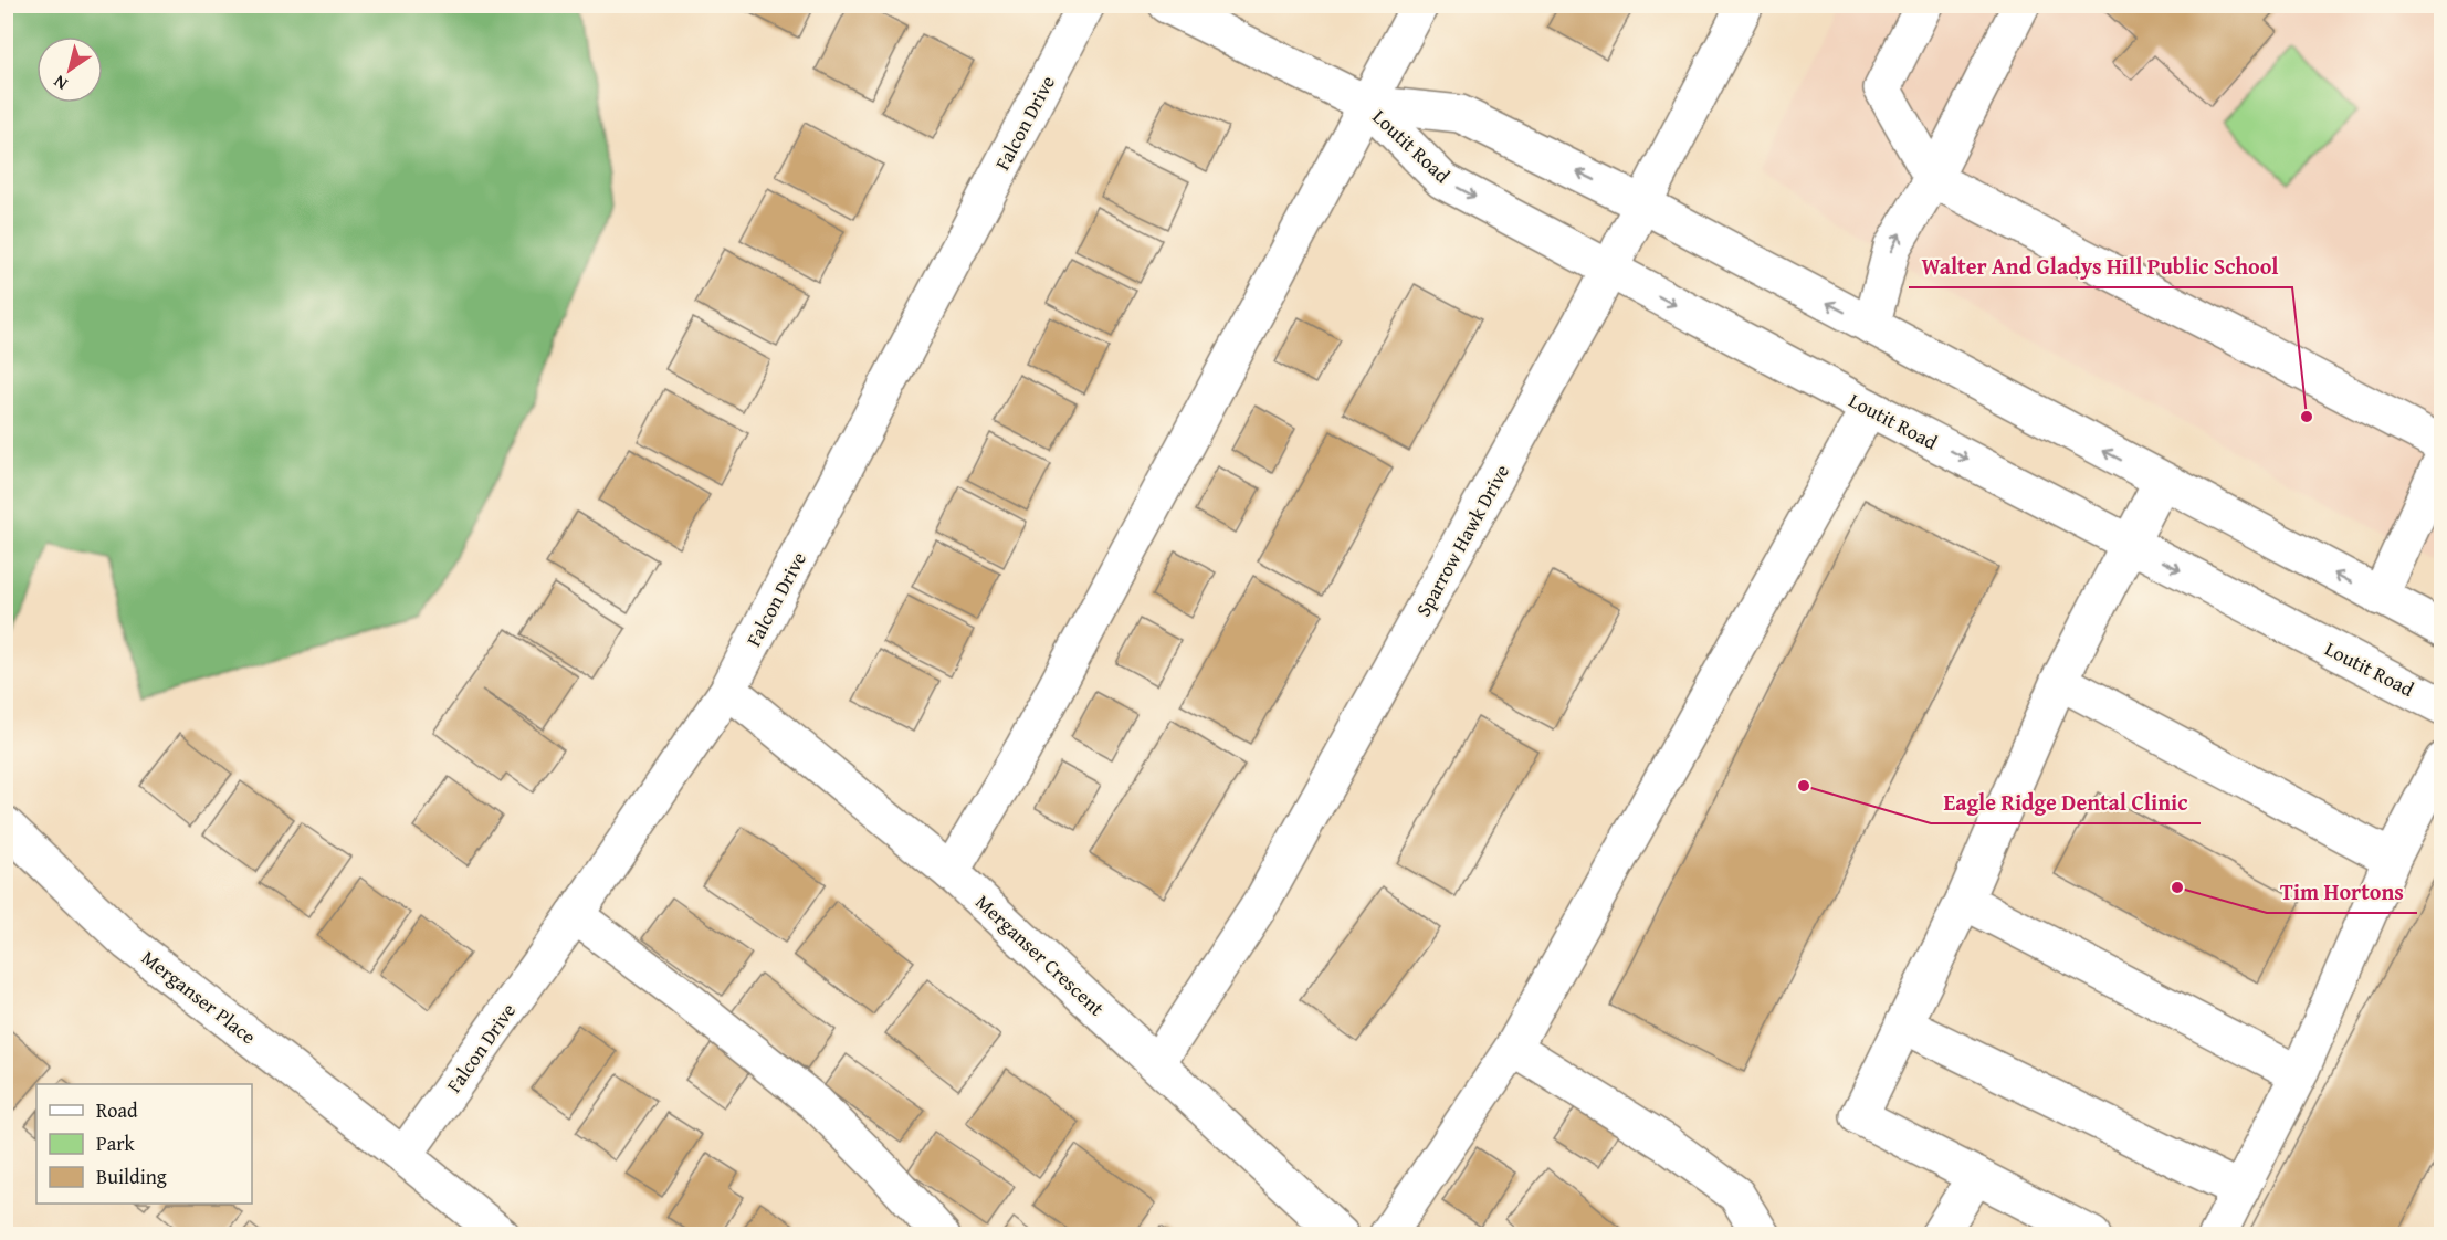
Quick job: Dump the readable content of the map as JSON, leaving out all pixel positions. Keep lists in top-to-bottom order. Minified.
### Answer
{"streets":{"street":["Falcon Drive","Loutit Road","Sparrow Hawk Drive","Merganser Crescent","Merganser Place"]},"crossings":[["Falcon Drive","Merganser Crescent"],["Falcon Drive","Merganser Place"],["Loutit Road","Sparrow Hawk Drive"],["Sparrow Hawk Drive","Merganser Crescent"]],"places":["Walter And Gladys Hill Public School","Eagle Ridge Dental Clinic","Tim Hortons"],"legend":["Road","Park","Building"],"north":"bottom left"}
